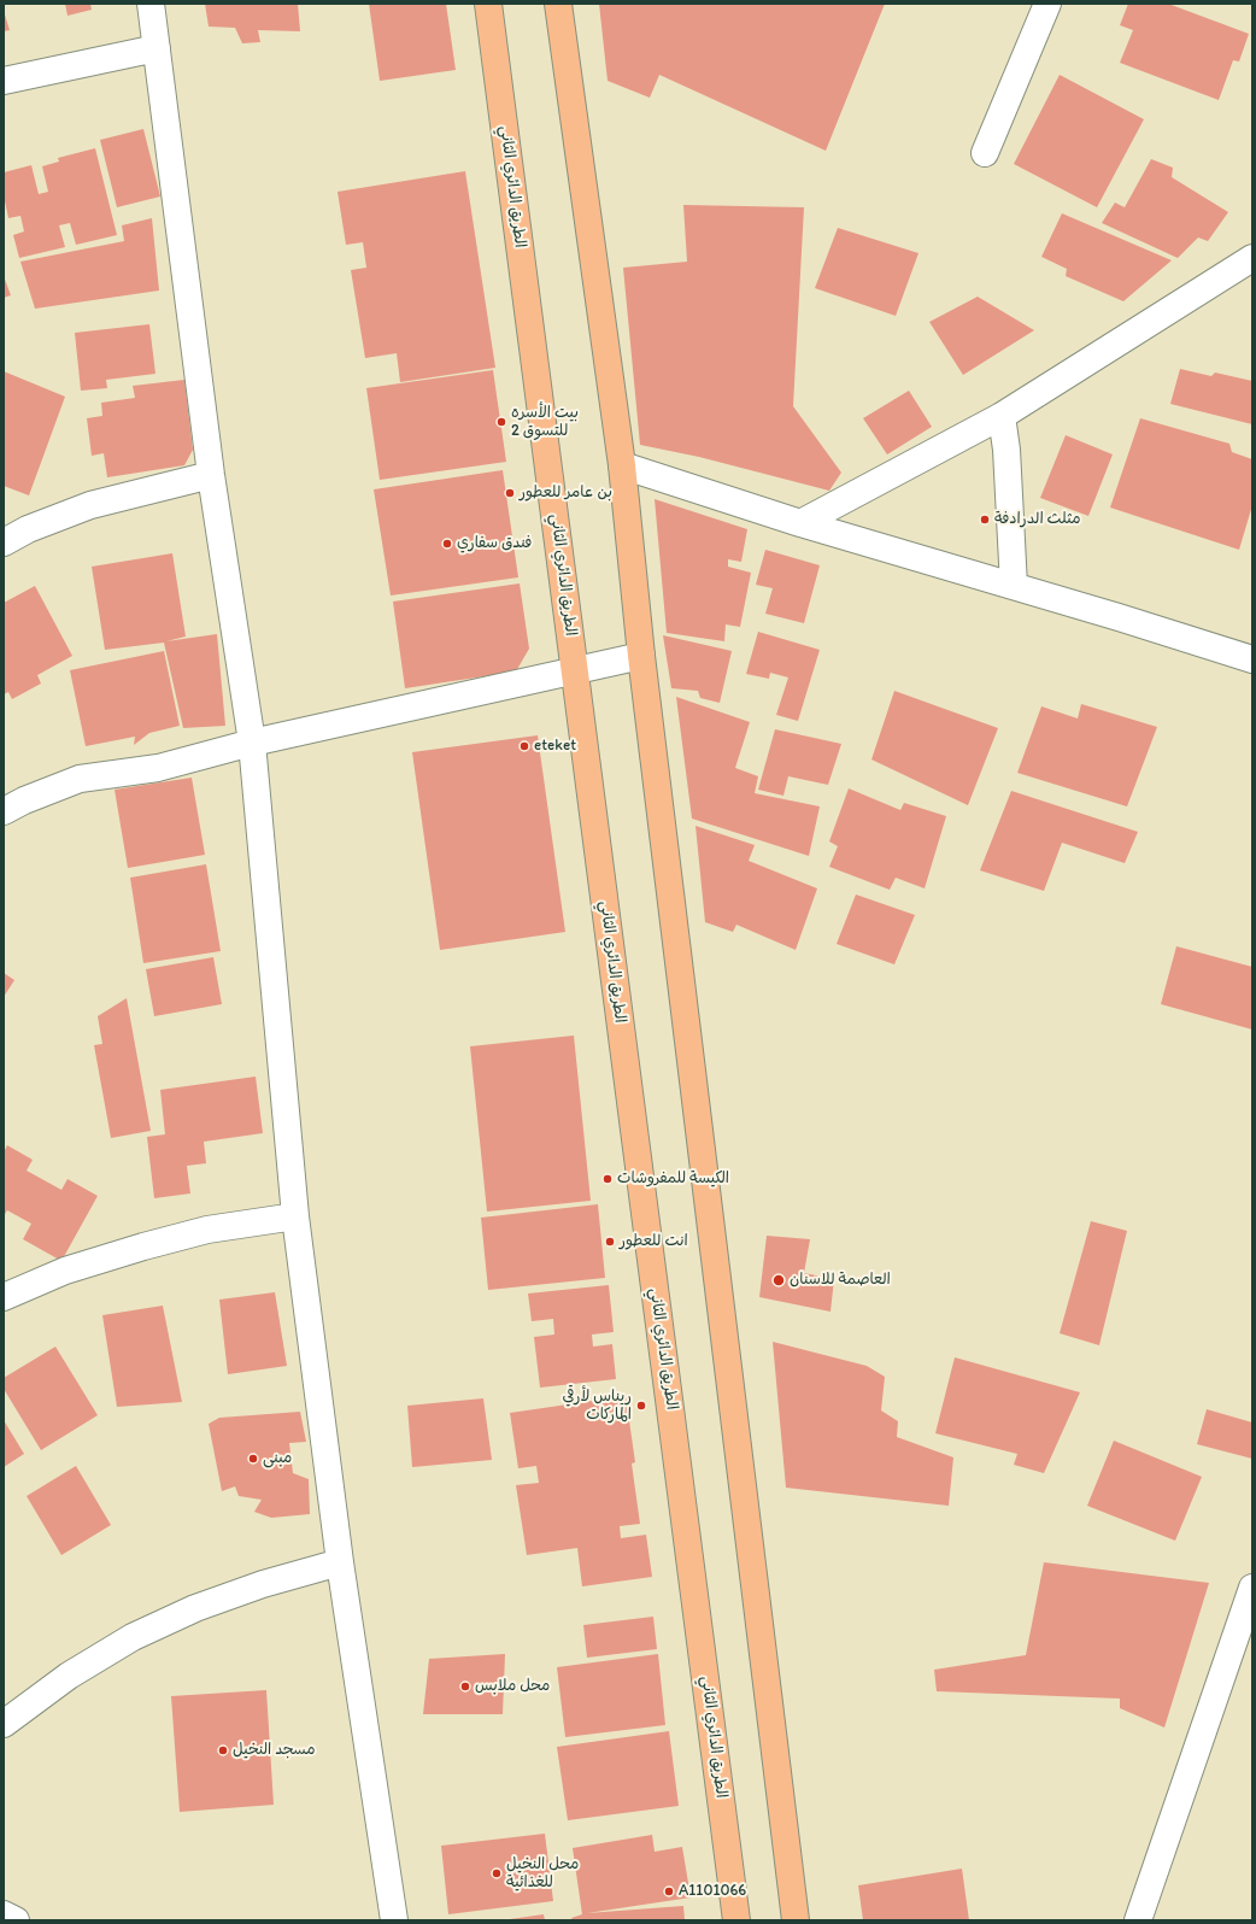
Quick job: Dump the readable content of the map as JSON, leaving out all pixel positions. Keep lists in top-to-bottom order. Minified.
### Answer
{"streets":{"main road":["الطريق الدائري الثاني"]},"places":["بيت الأسره للتسوق 2","بن عامر للعطور","مثلث الدرادفة","فندق سفاري","eteket","الكيسة للمفروشات","انت للعطور","العاصمة للاسنان","ريناس لأرقي الماركات","مبنى","محل ملابس","مسجد النخيل","محل النخيل للغذائية","A1101066"]}
